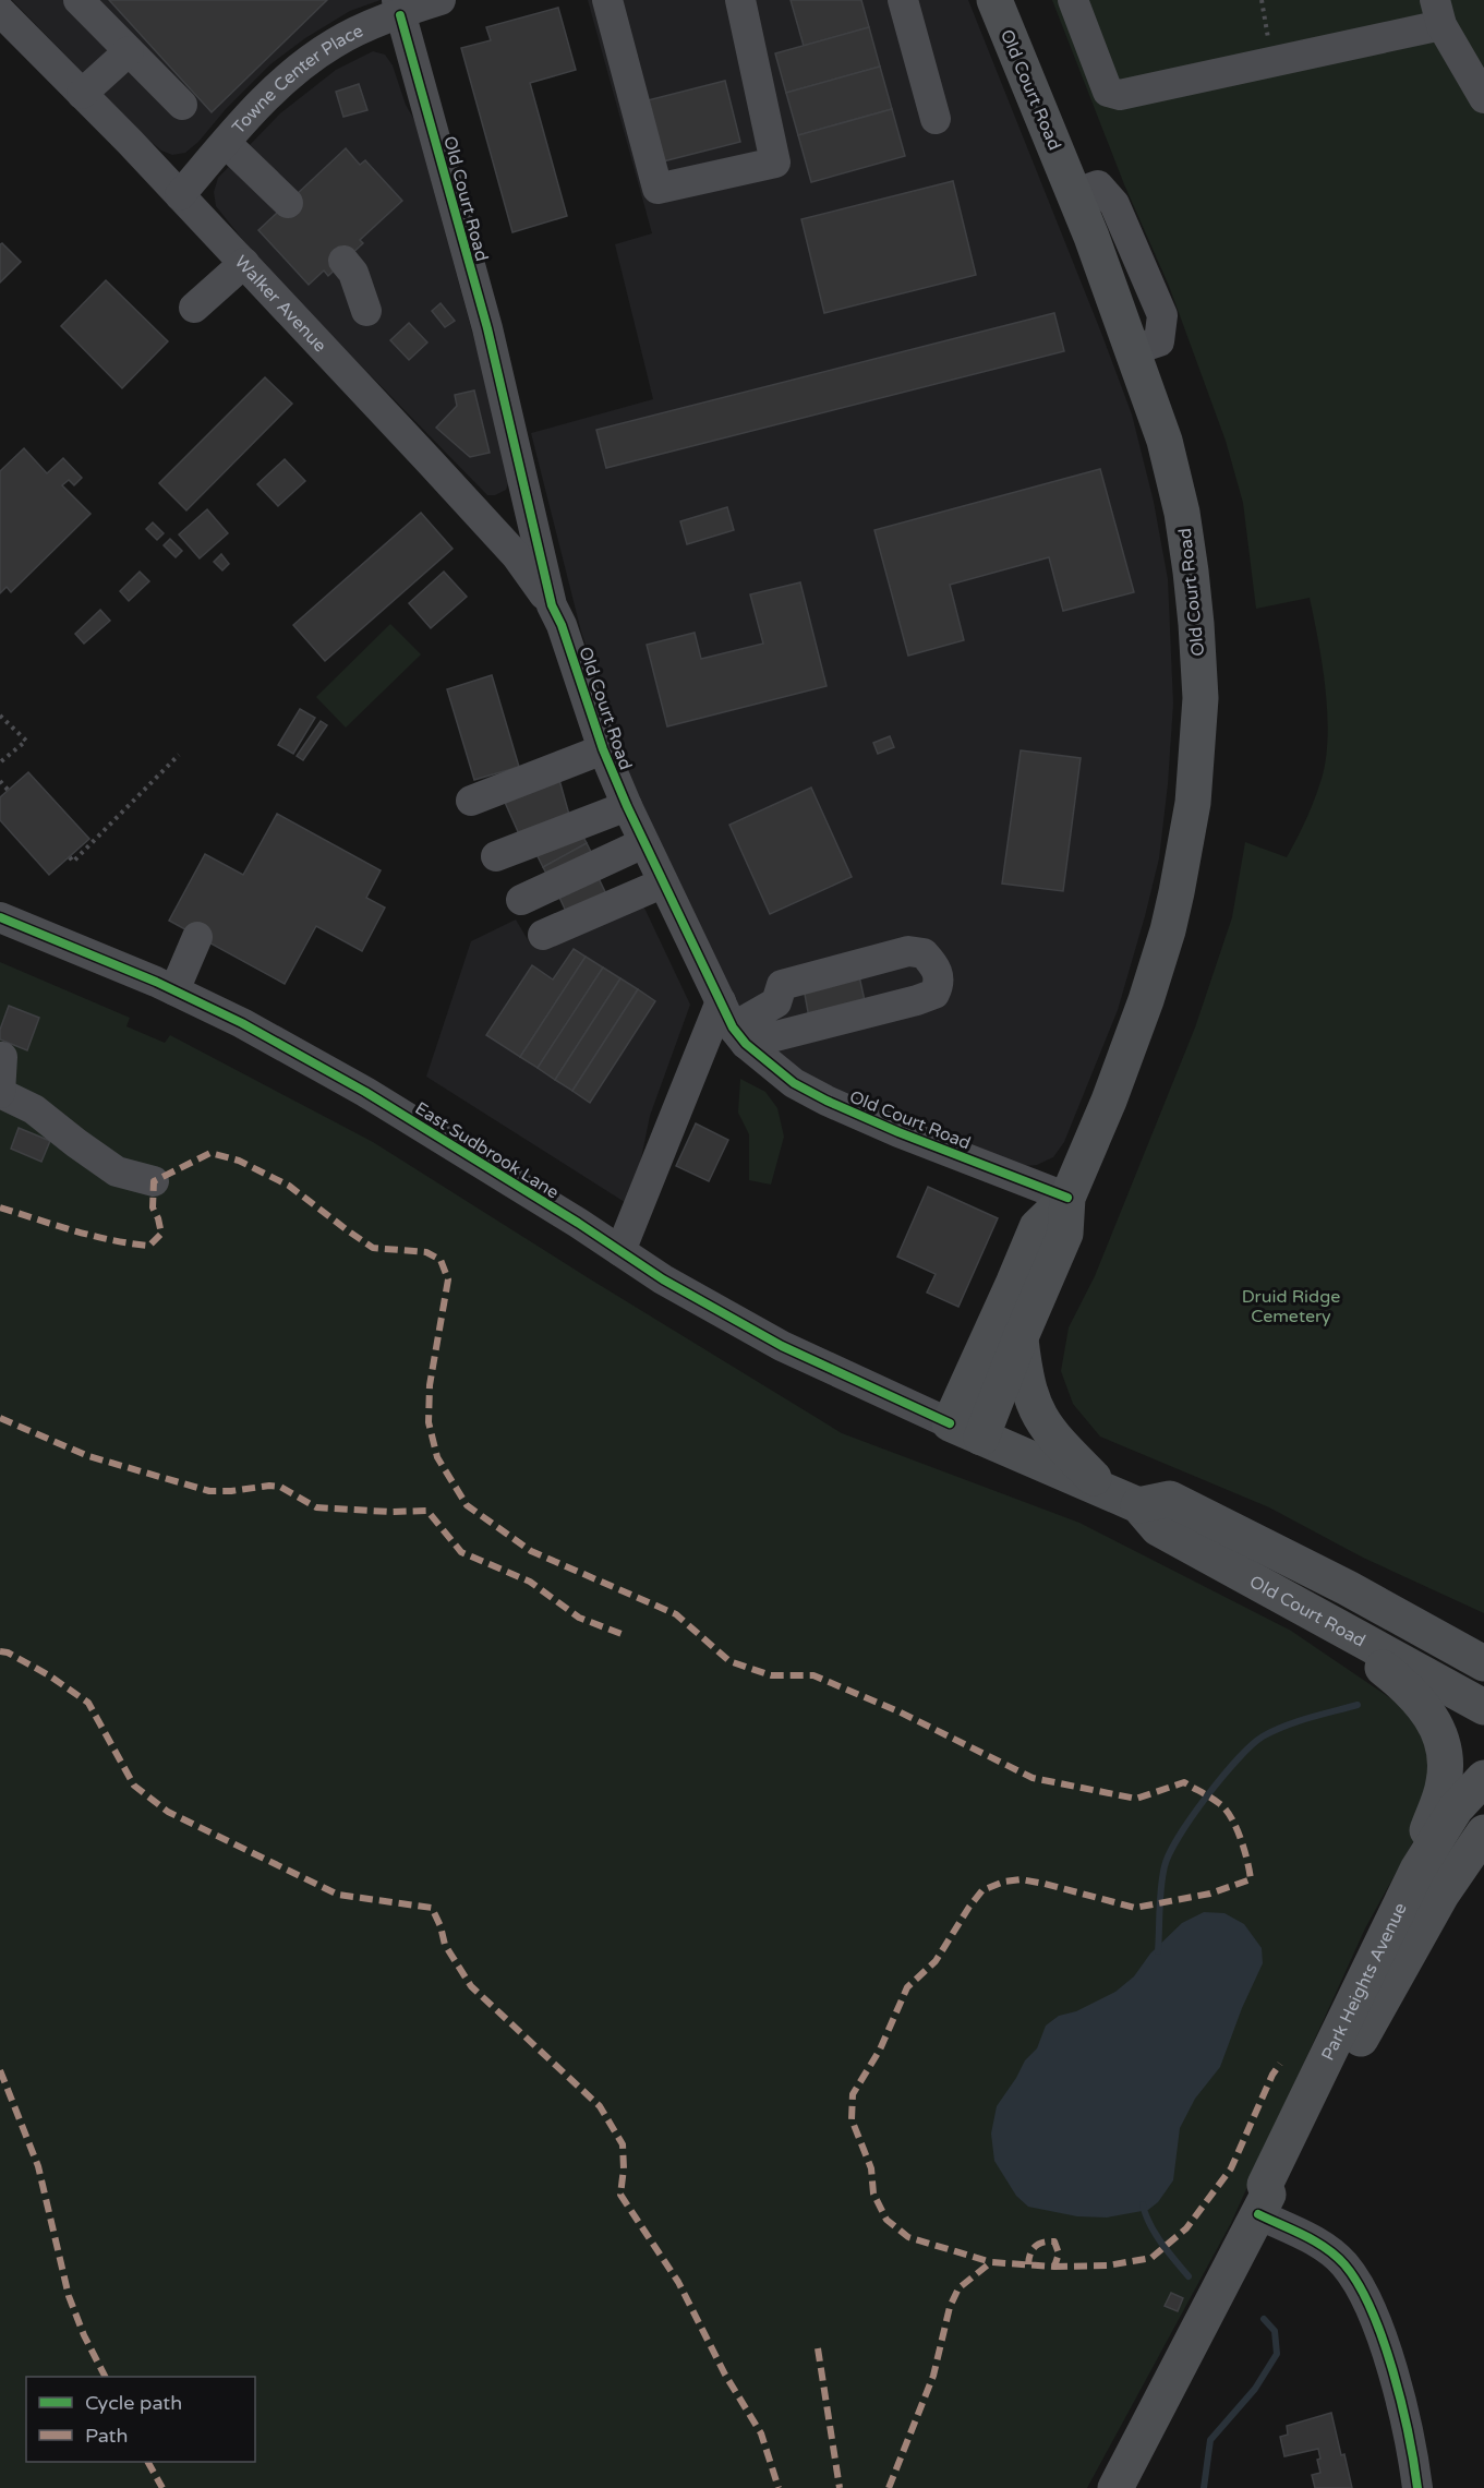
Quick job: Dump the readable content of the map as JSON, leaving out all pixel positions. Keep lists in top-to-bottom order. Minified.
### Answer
{"streets":{"main road":["Old Court Road","Park Heights Avenue"],"street":["Towne Center Place","Walker Avenue","East Sudbrook Lane"]},"crossings":[["Towne Center Place","Old Court Road"],["Towne Center Place","Walker Avenue"],["Old Court Road","Walker Avenue"],["Old Court Road","East Sudbrook Lane"]],"parks":["Druid Ridge Cemetery"],"legend":["Cycle path","Path"]}
